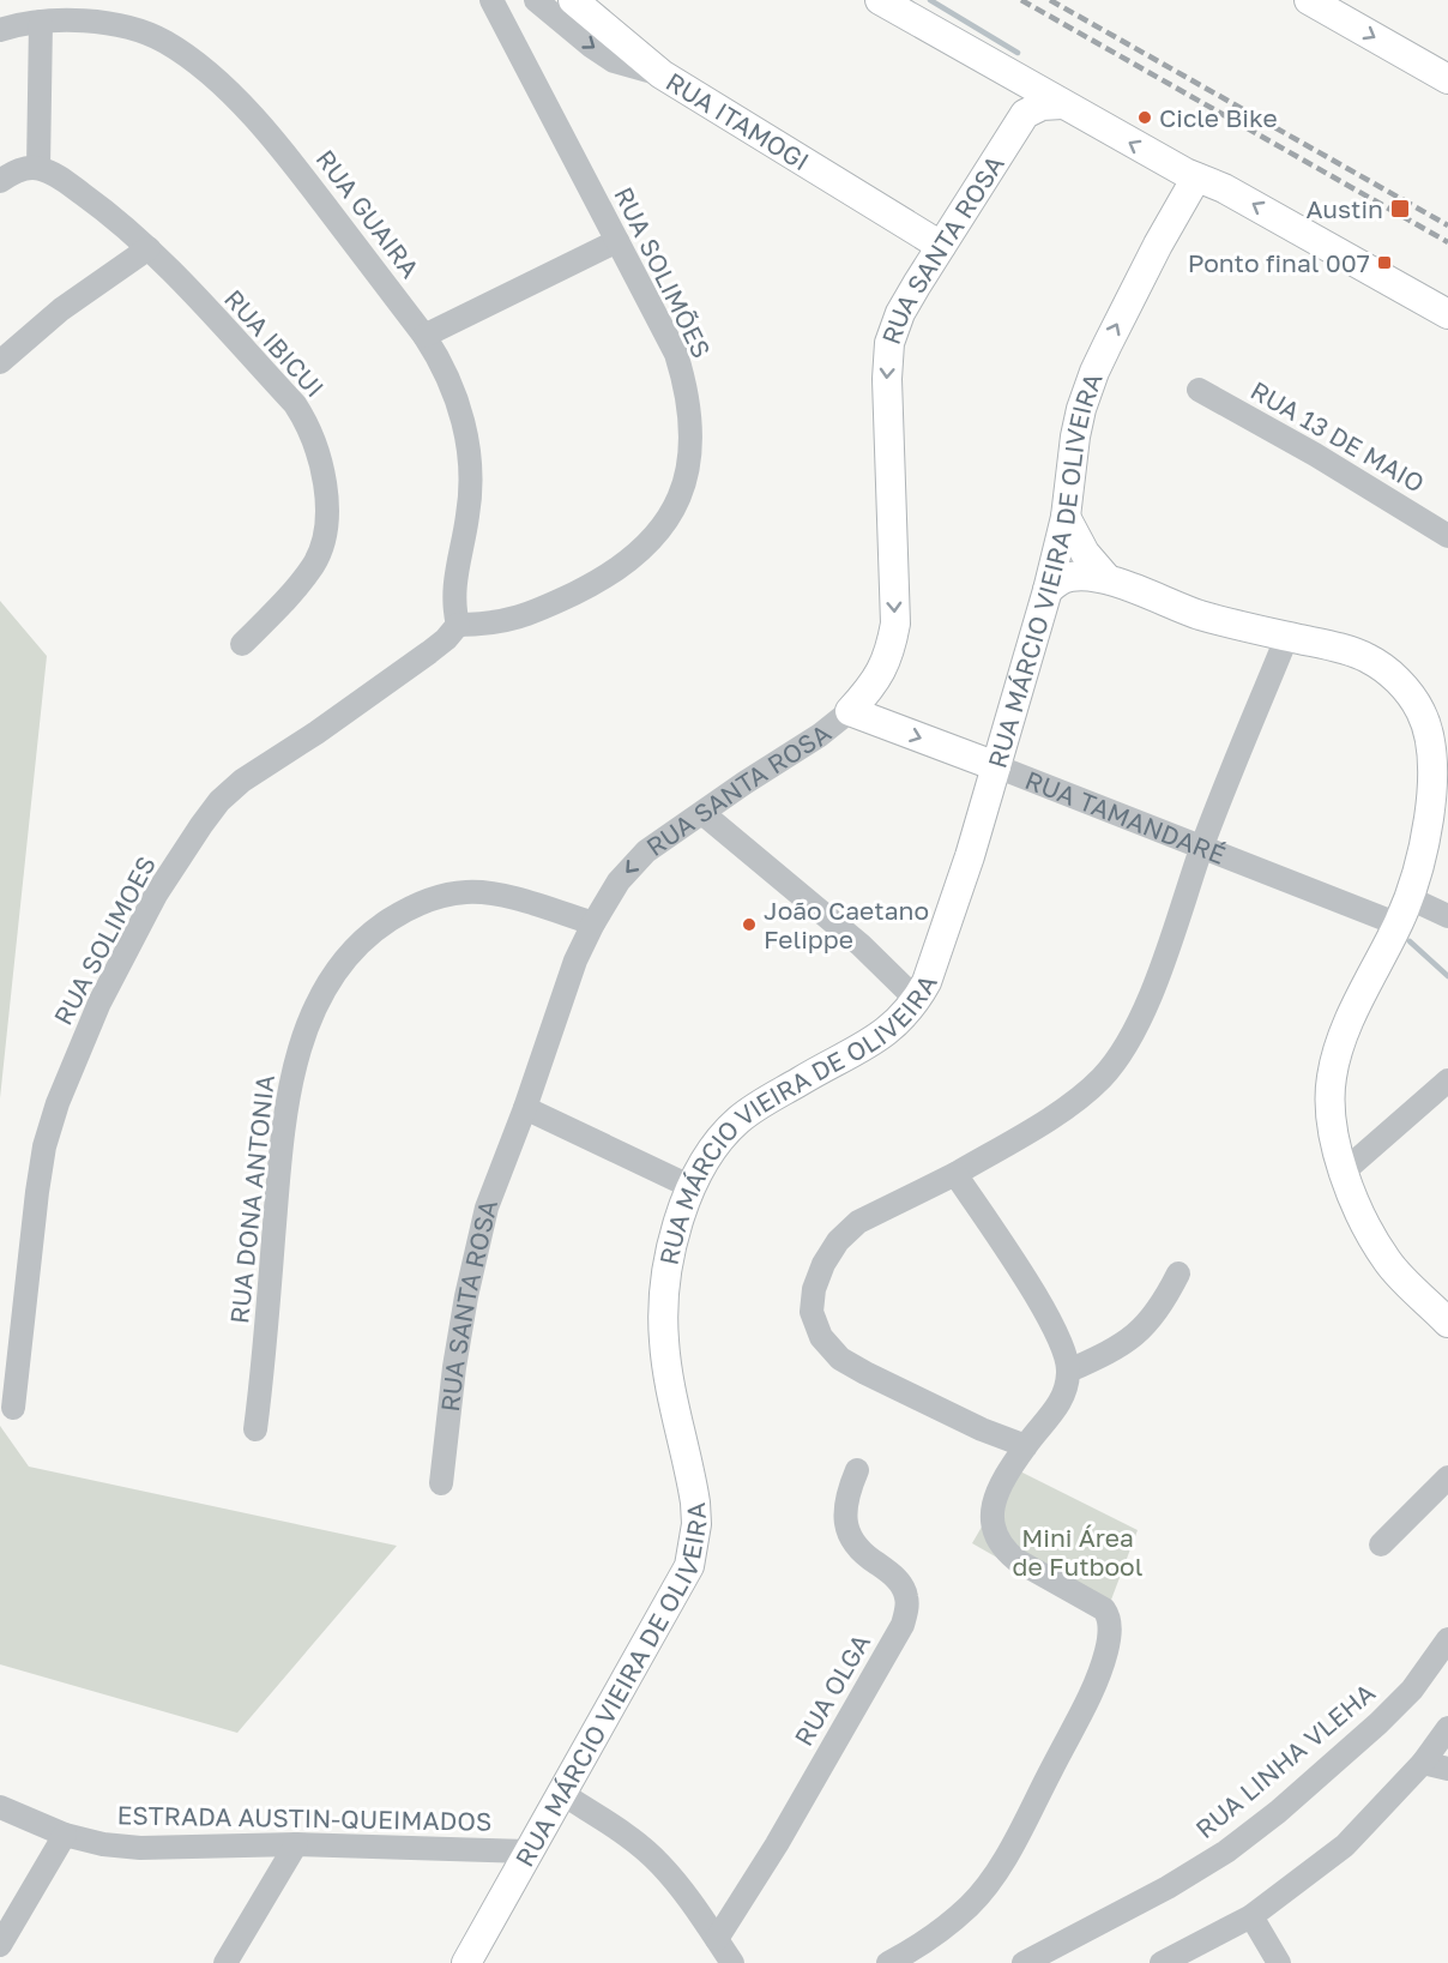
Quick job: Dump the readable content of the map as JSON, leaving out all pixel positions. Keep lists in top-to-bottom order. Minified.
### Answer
{"streets":{"main road":["RUA ITAMOGI","RUA SANTA ROSA","RUA MÁRCIO VIEIRA DE OLIVEIRA","RUA TAMANDARÉ"],"street":["RUA GUAIRA","RUA SOLIMÕES","RUA IBICUI","RUA 13 DE MAIO","RUA SOLIMOES","RUA DONA ANTONIA","RUA OLGA","RUA LINHA VLEHA","ESTRADA AUSTIN-QUEIMADOS"]},"crossings":[["RUA ITAMOGI","RUA SANTA ROSA"],["RUA GUAIRA","RUA SOLIMÕES"],["RUA GUAIRA","RUA SOLIMOES"],["RUA SANTA ROSA","RUA TAMANDARÉ"],["RUA SANTA ROSA","RUA DONA ANTONIA"],["RUA SOLIMÕES","RUA SOLIMOES"],["RUA MÁRCIO VIEIRA DE OLIVEIRA","RUA TAMANDARÉ"],["RUA MÁRCIO VIEIRA DE OLIVEIRA","ESTRADA AUSTIN-QUEIMADOS"]],"one_way":["RUA SANTA ROSA"],"parks":["Mini Área de Futbool"],"places":{"other":["Cicle Bike","João Caetano Felippe"],"transit":["Austin","Ponto final 007"]}}
